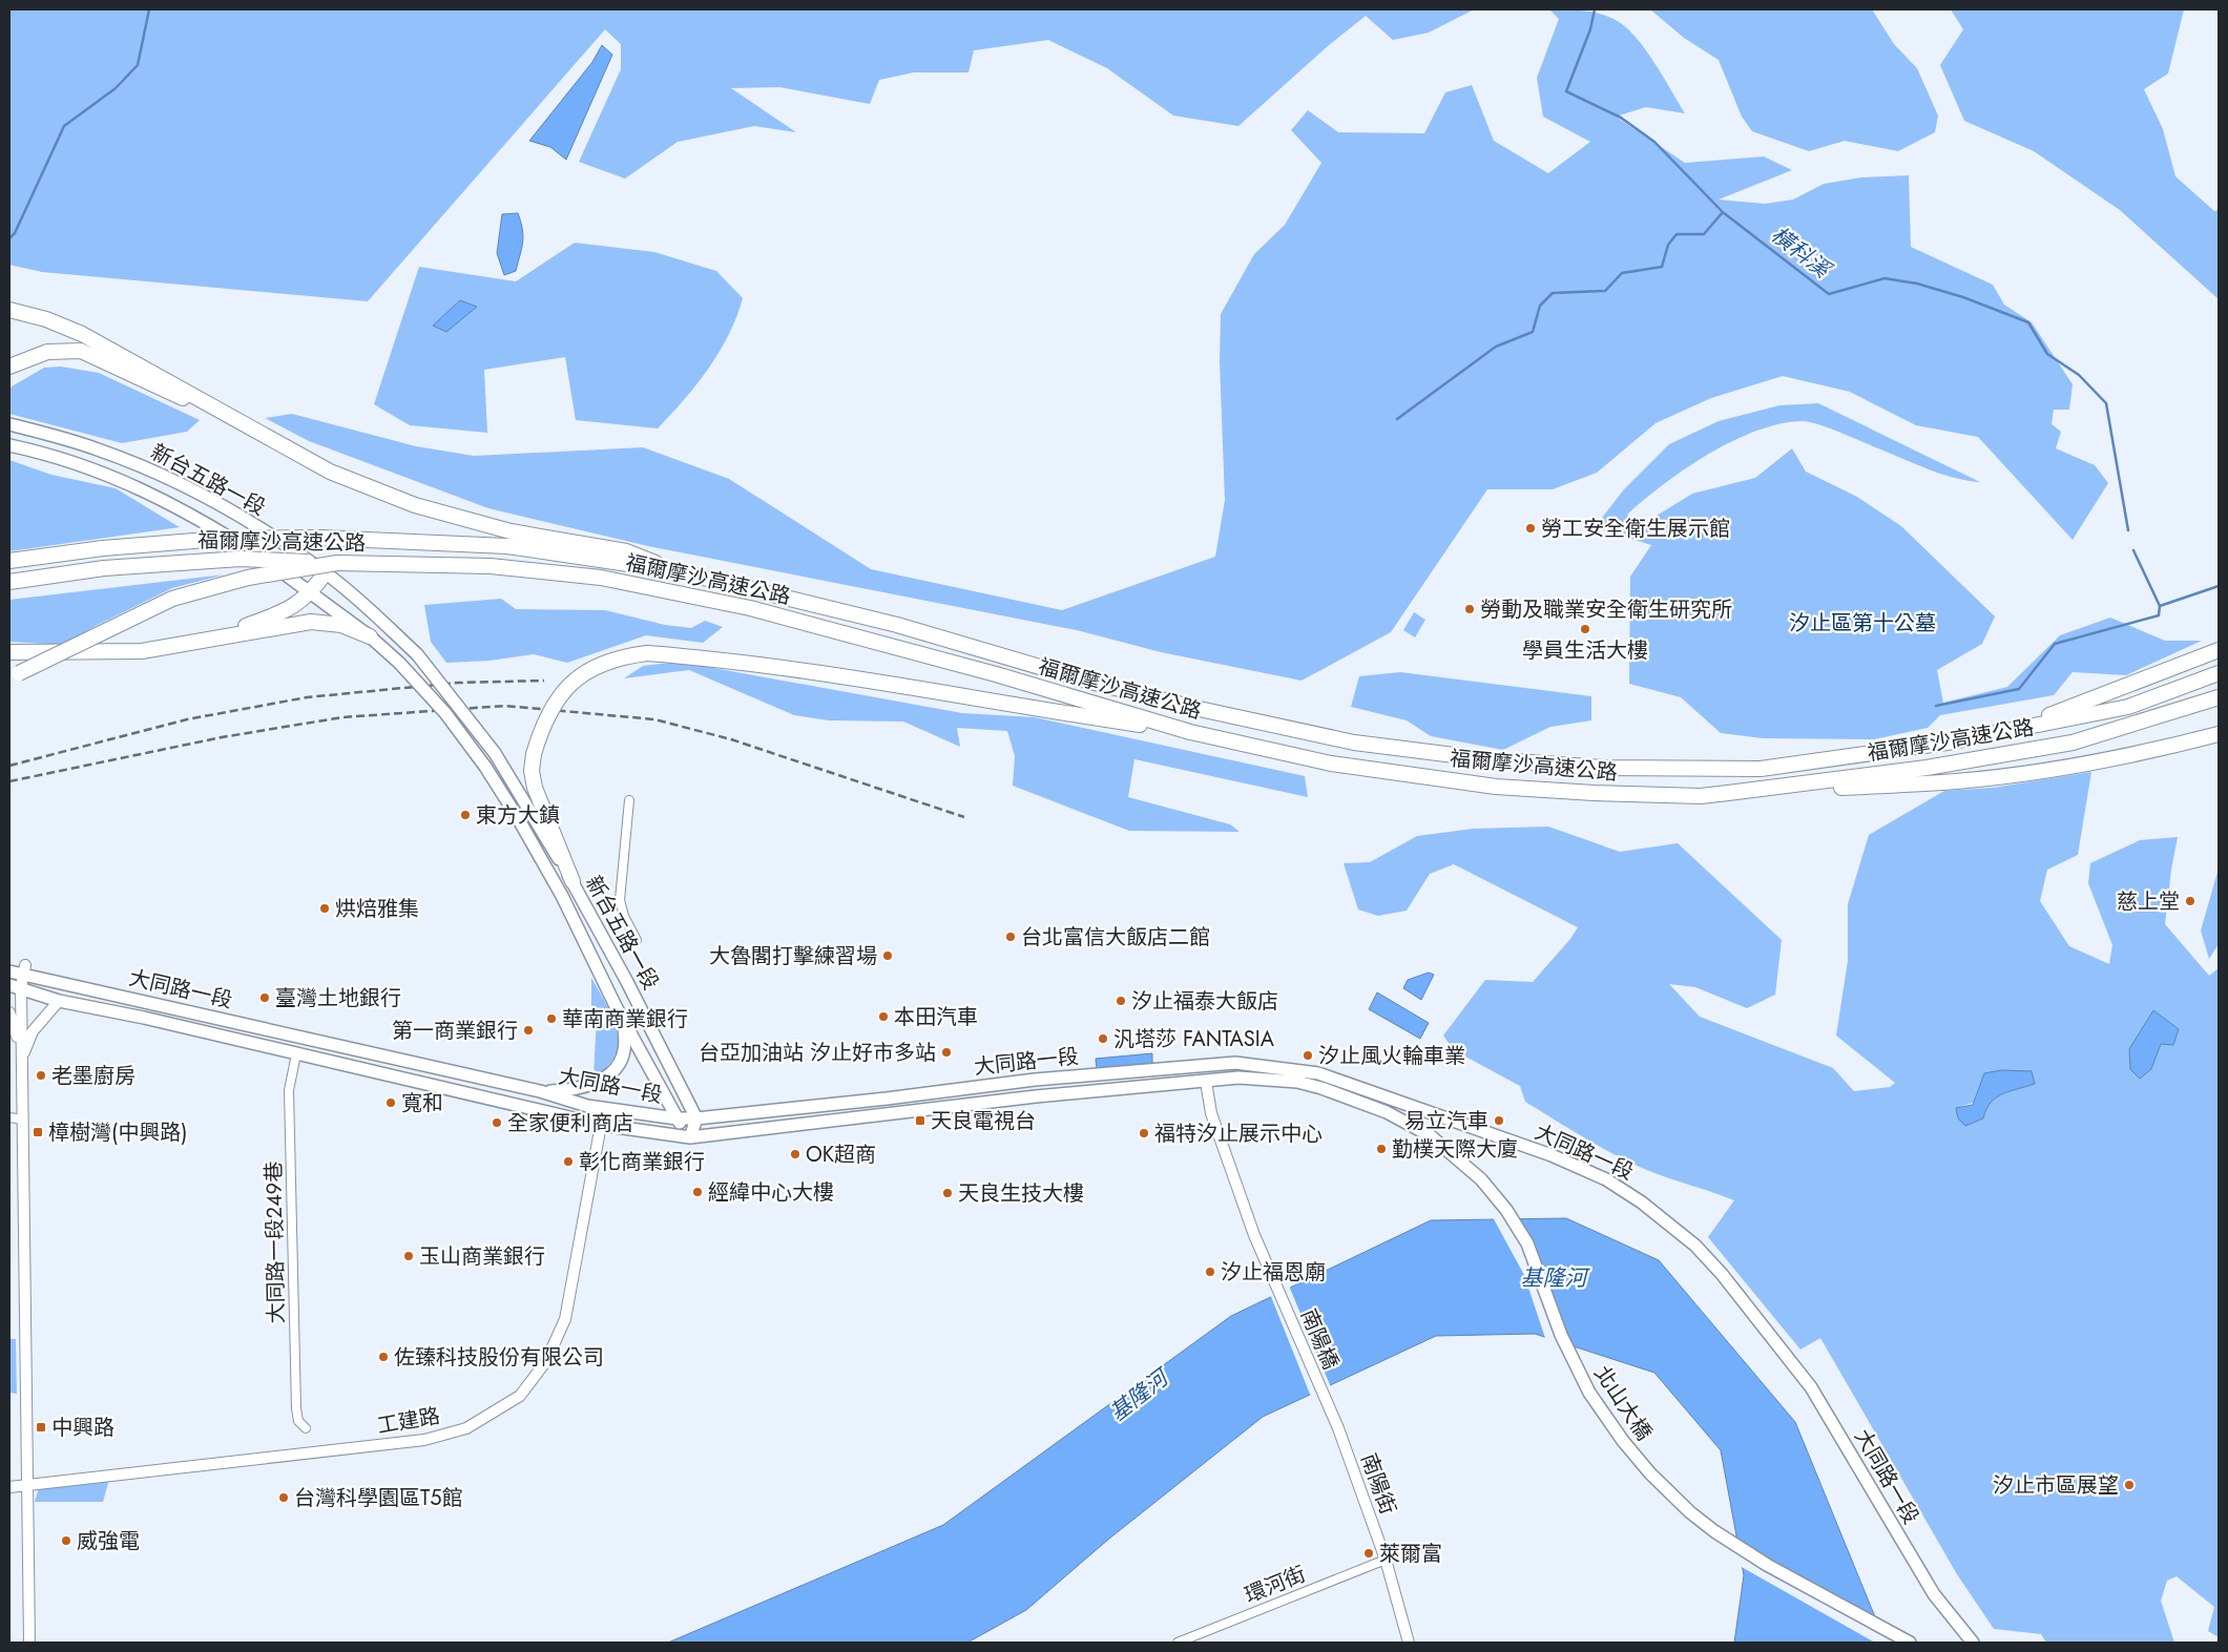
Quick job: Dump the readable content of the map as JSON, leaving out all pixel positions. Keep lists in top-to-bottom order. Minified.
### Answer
{"streets":{"highway":["福爾摩沙高速公路"],"main road":["新台五路一段","大同路一段","北山大橋"],"street":["大同路一段249巷","南陽橋","工建路","南陽街","環河街"]},"crossings":[["新台五路一段","福爾摩沙高速公路"],["新台五路一段","大同路一段"],["大同路一段","大同路一段249巷"],["大同路一段","南陽橋"],["大同路一段","北山大橋"],["大同路一段","工建路"],["南陽橋","南陽街"],["南陽街","環河街"]],"water":["橫科溪","基隆河"],"parks":["汐止區第十公墓"],"places":{"other":["勞工安全衛生展示館","勞動及職業安全衛生研究所","學員生活大樓","東方大鎮","慈上堂","烘焙雅集","台北富信大飯店二館","大魯閣打擊練習場","臺灣土地銀行","汐止福泰大飯店","本田汽車","華南商業銀行","第一商業銀行","汎塔莎 FANTASIA","台亞加油站 汐止好市多站","汐止風火輪車業","老墨廚房","寬和","易立汽車","全家便利商店","福特汐止展示中心","勤樸天際大廈","OK超商","彰化商業銀行","經緯中心大樓","天良生技大樓","玉山商業銀行","汐止福恩廟","佐臻科技股份有限公司","汐止市區展望","台灣科學園區T5館","威強電","萊爾富"],"transit":["天良電視台","樟樹灣(中興路)","中興路"]}}
